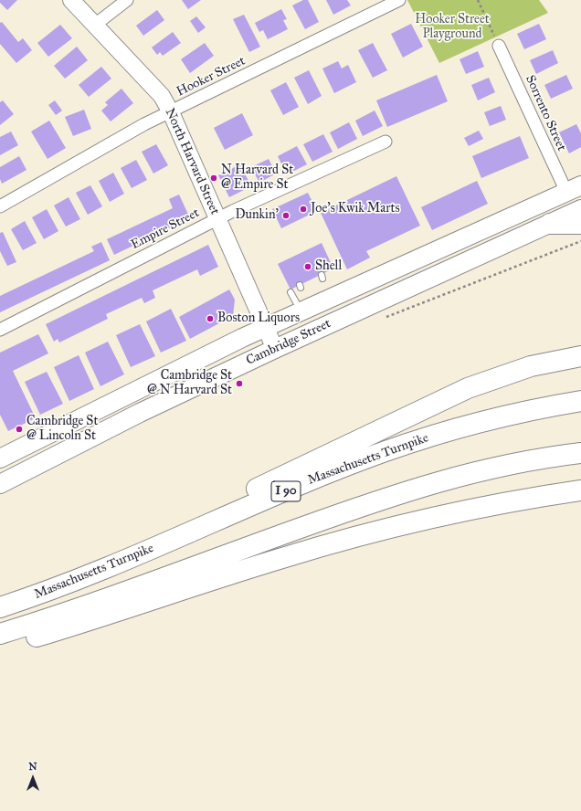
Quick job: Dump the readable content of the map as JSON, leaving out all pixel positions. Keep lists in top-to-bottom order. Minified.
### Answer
{"streets":{"highway":["Massachusetts Turnpike","I 90"],"main road":["North Harvard Street","Cambridge Street"],"street":["Hooker Street","Sorrento Street","Empire Street"]},"crossings":[["Hooker Street","North Harvard Street"],["Sorrento Street","Cambridge Street"],["North Harvard Street","Empire Street"],["North Harvard Street","Cambridge Street"]],"parks":["Hooker Street Playground"],"places":["N Harvard St @ Empire St","Joe's Kwik Marts","Dunkin'","Shell","Boston Liquors","Cambridge St @ N Harvard St","Cambridge St @ Lincoln St"],"north":"top"}
